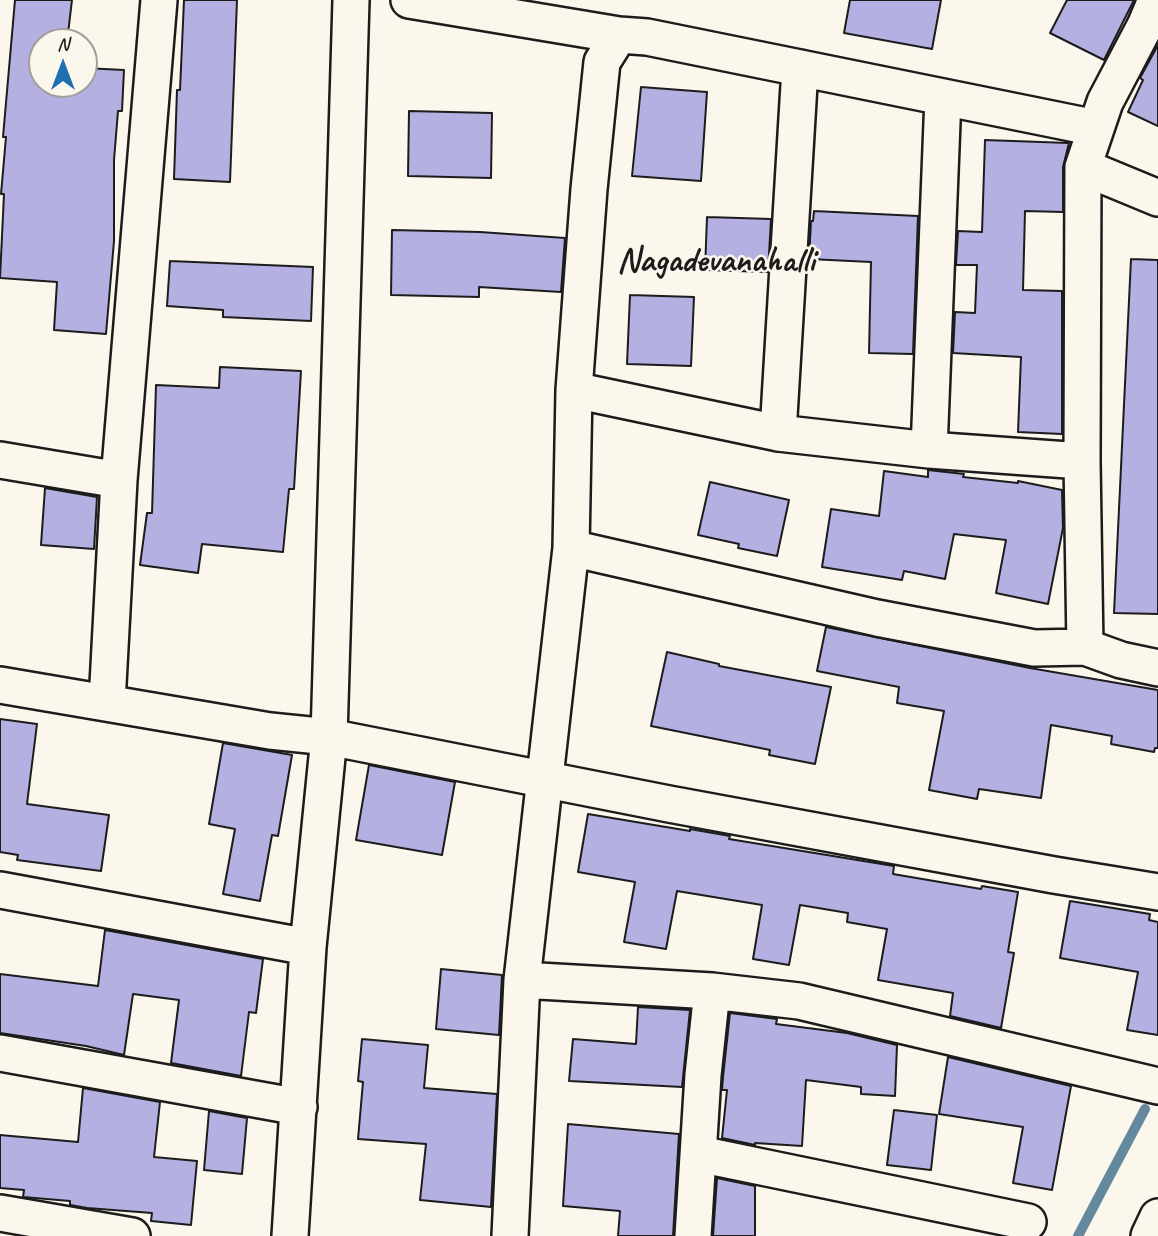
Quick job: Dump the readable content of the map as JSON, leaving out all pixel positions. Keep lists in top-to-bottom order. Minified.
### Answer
{"districts":["Nagadevanahalli"],"north":"top"}
